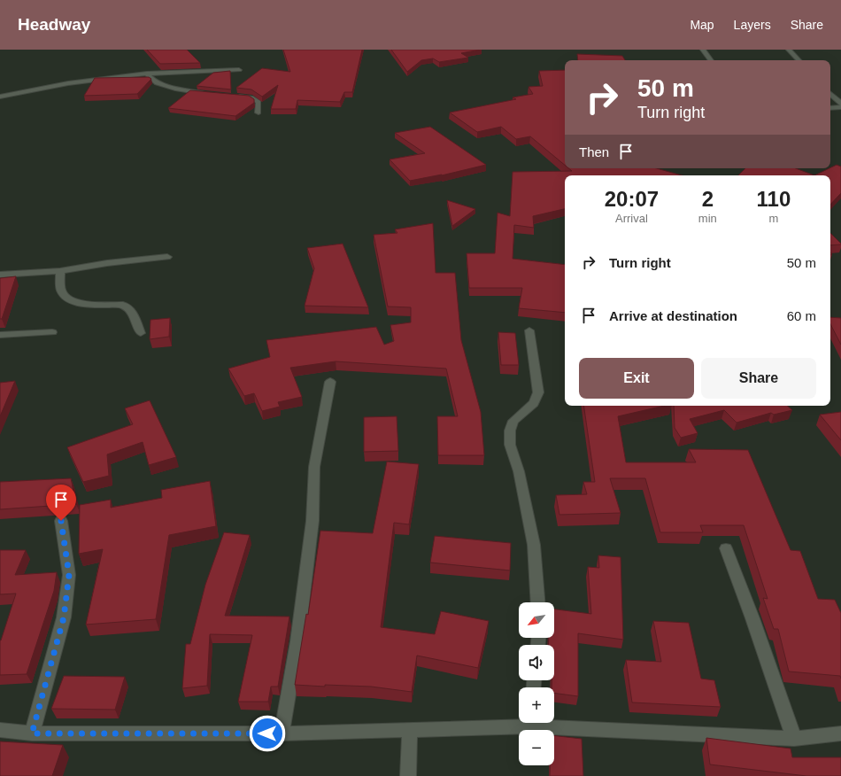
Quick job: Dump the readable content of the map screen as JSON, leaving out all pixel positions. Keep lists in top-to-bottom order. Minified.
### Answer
{"north":"bottom left","page":{"header":"Headway","nav":["Map","Layers","Share"],"turn":["50 m","Turn right"],"then":"Then","eta":["20:07","Arrival","2","min","110","m"],"list":[{"name":"Turn right","value":"50 m"},{"name":"Arrive at destination","value":"60 m"}],"buttons":["Exit","Share"],"map_buttons":["+","−"]}}
